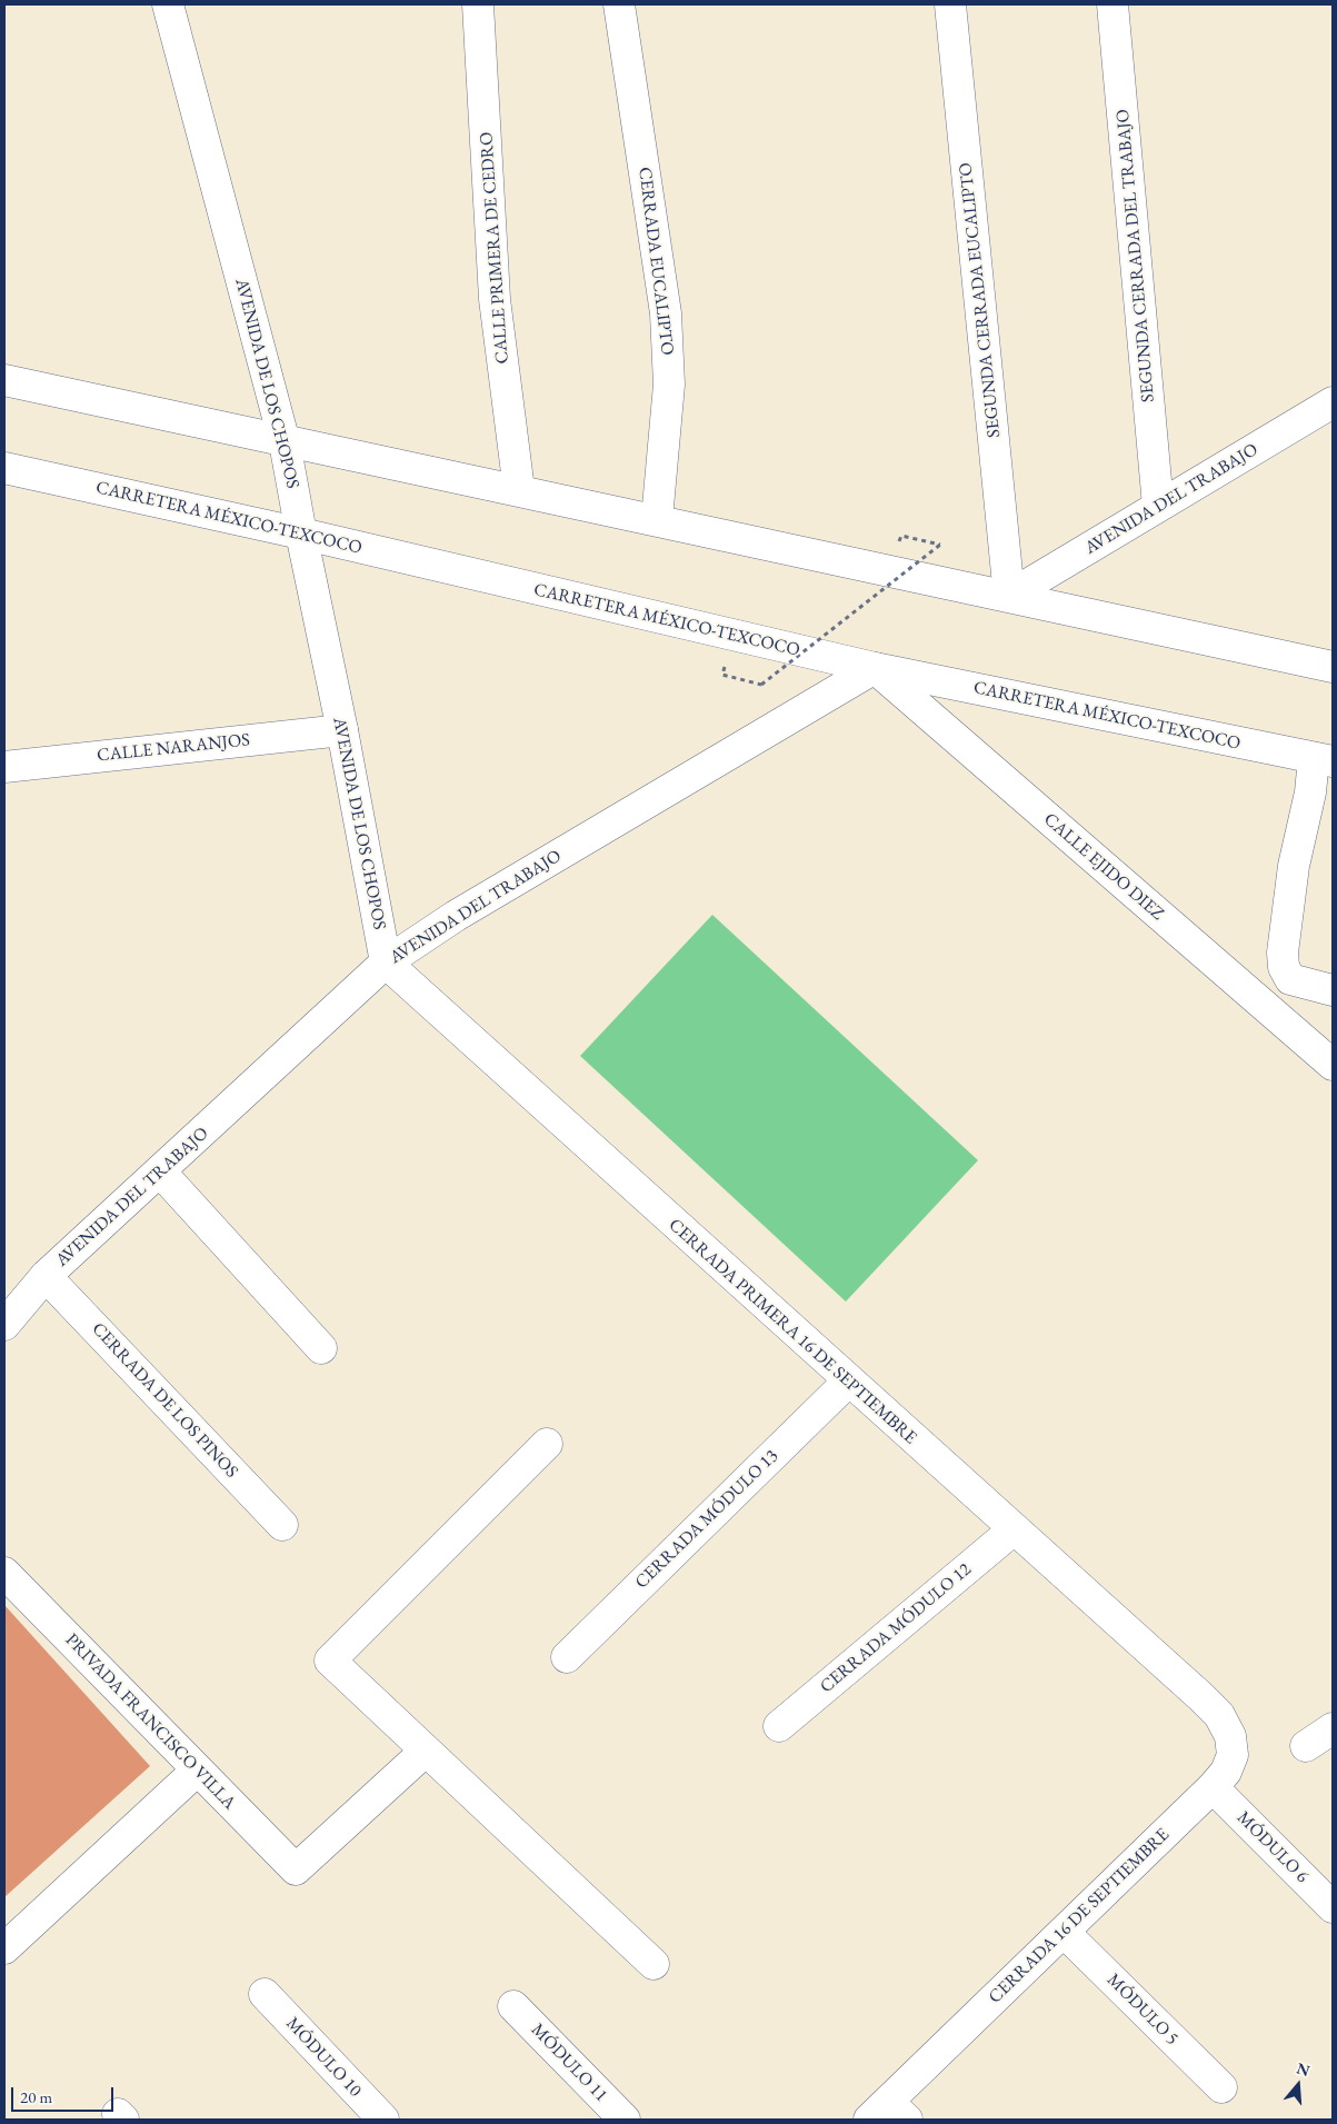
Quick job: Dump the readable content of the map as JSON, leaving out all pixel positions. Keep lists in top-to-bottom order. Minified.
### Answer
{"streets":{"main road":["CALLE PRIMERA DE CEDRO","SEGUNDA CERRADA DEL TRABAJO","CERRADA EUCALIPTO","SEGUNDA CERRADA EUCALIPTO","AVENIDA DE LOS CHOPOS","AVENIDA DEL TRABAJO","CARRETERA MÉXICO-TEXCOCO","CALLE NARANJOS","CALLE EJIDO DIEZ","CERRADA PRIMERA 16 DE SEPTIEMBRE","CERRADA DE LOS PINOS","CERRADA MÓDULO 13","CERRADA MÓDULO 12","PRIVADA FRANCISCO VILLA","MÓDULO 6","CERRADA 16 DE SEPTIEMBRE","MÓDULO 5","MÓDULO 10","MÓDULO 11"]},"crossings":[["SEGUNDA CERRADA DEL TRABAJO","AVENIDA DEL TRABAJO"],["SEGUNDA CERRADA EUCALIPTO","AVENIDA DEL TRABAJO"],["AVENIDA DE LOS CHOPOS","AVENIDA DEL TRABAJO"],["AVENIDA DE LOS CHOPOS","CARRETERA MÉXICO-TEXCOCO"],["AVENIDA DE LOS CHOPOS","CALLE NARANJOS"],["AVENIDA DE LOS CHOPOS","CERRADA PRIMERA 16 DE SEPTIEMBRE"],["AVENIDA DEL TRABAJO","CARRETERA MÉXICO-TEXCOCO"],["AVENIDA DEL TRABAJO","CALLE EJIDO DIEZ"],["AVENIDA DEL TRABAJO","CERRADA PRIMERA 16 DE SEPTIEMBRE"],["AVENIDA DEL TRABAJO","CERRADA DE LOS PINOS"],["CARRETERA MÉXICO-TEXCOCO","CALLE EJIDO DIEZ"],["CERRADA PRIMERA 16 DE SEPTIEMBRE","CERRADA MÓDULO 13"],["CERRADA PRIMERA 16 DE SEPTIEMBRE","CERRADA MÓDULO 12"],["CERRADA PRIMERA 16 DE SEPTIEMBRE","CERRADA 16 DE SEPTIEMBRE"],["MÓDULO 6","CERRADA 16 DE SEPTIEMBRE"],["CERRADA 16 DE SEPTIEMBRE","MÓDULO 5"]],"scale_bar":"20 m","north":"top"}
